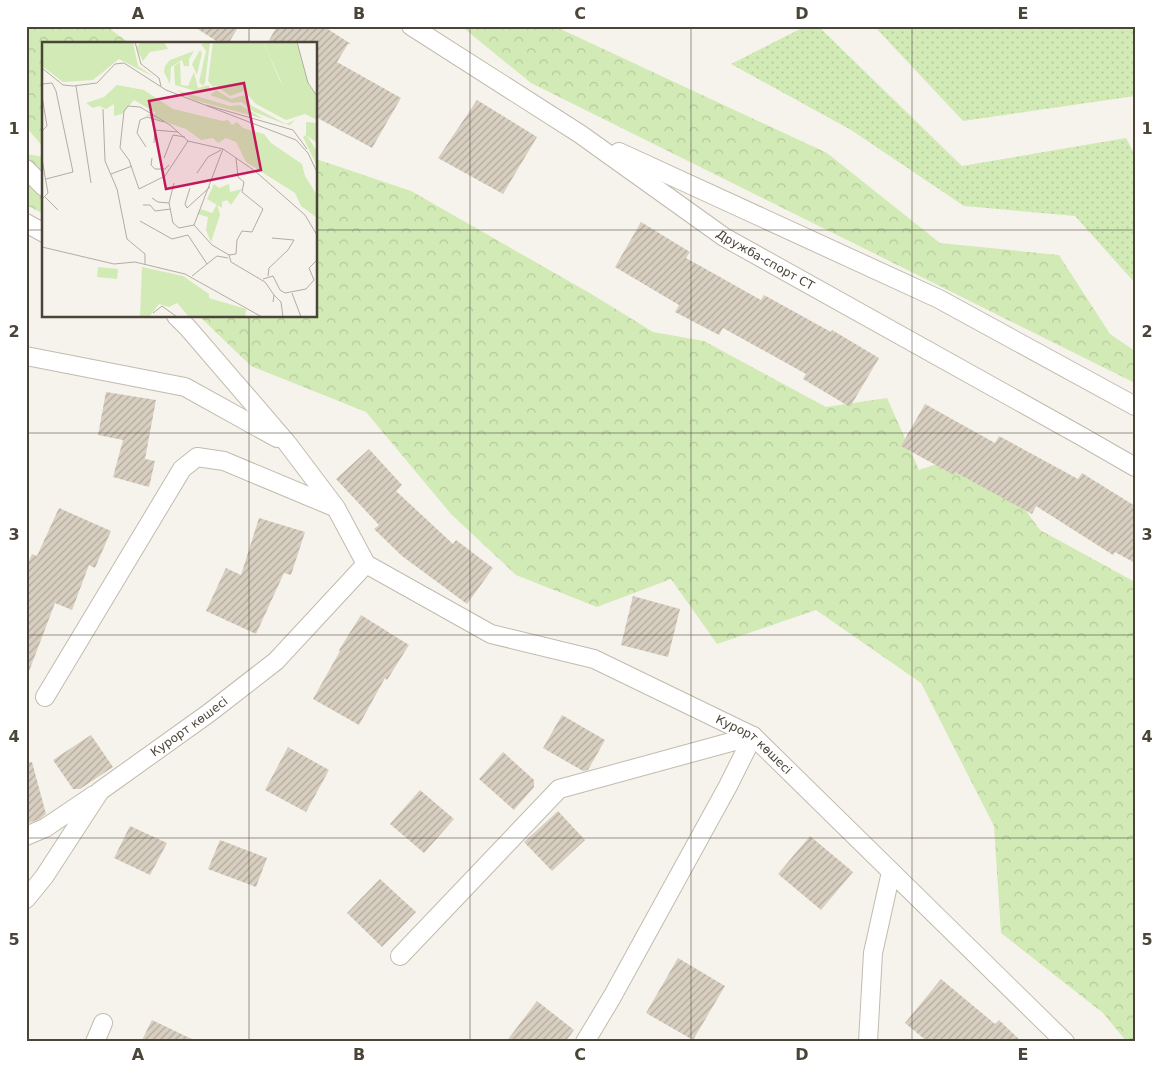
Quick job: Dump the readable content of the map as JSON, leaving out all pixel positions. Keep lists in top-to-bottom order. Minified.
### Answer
{"streets":{"street":["Дружба-спорт СТ","Курорт көшесі"]},"grid":{"columns":["A","B","C","D","E"],"rows":["1","2","3","4","5"]}}
